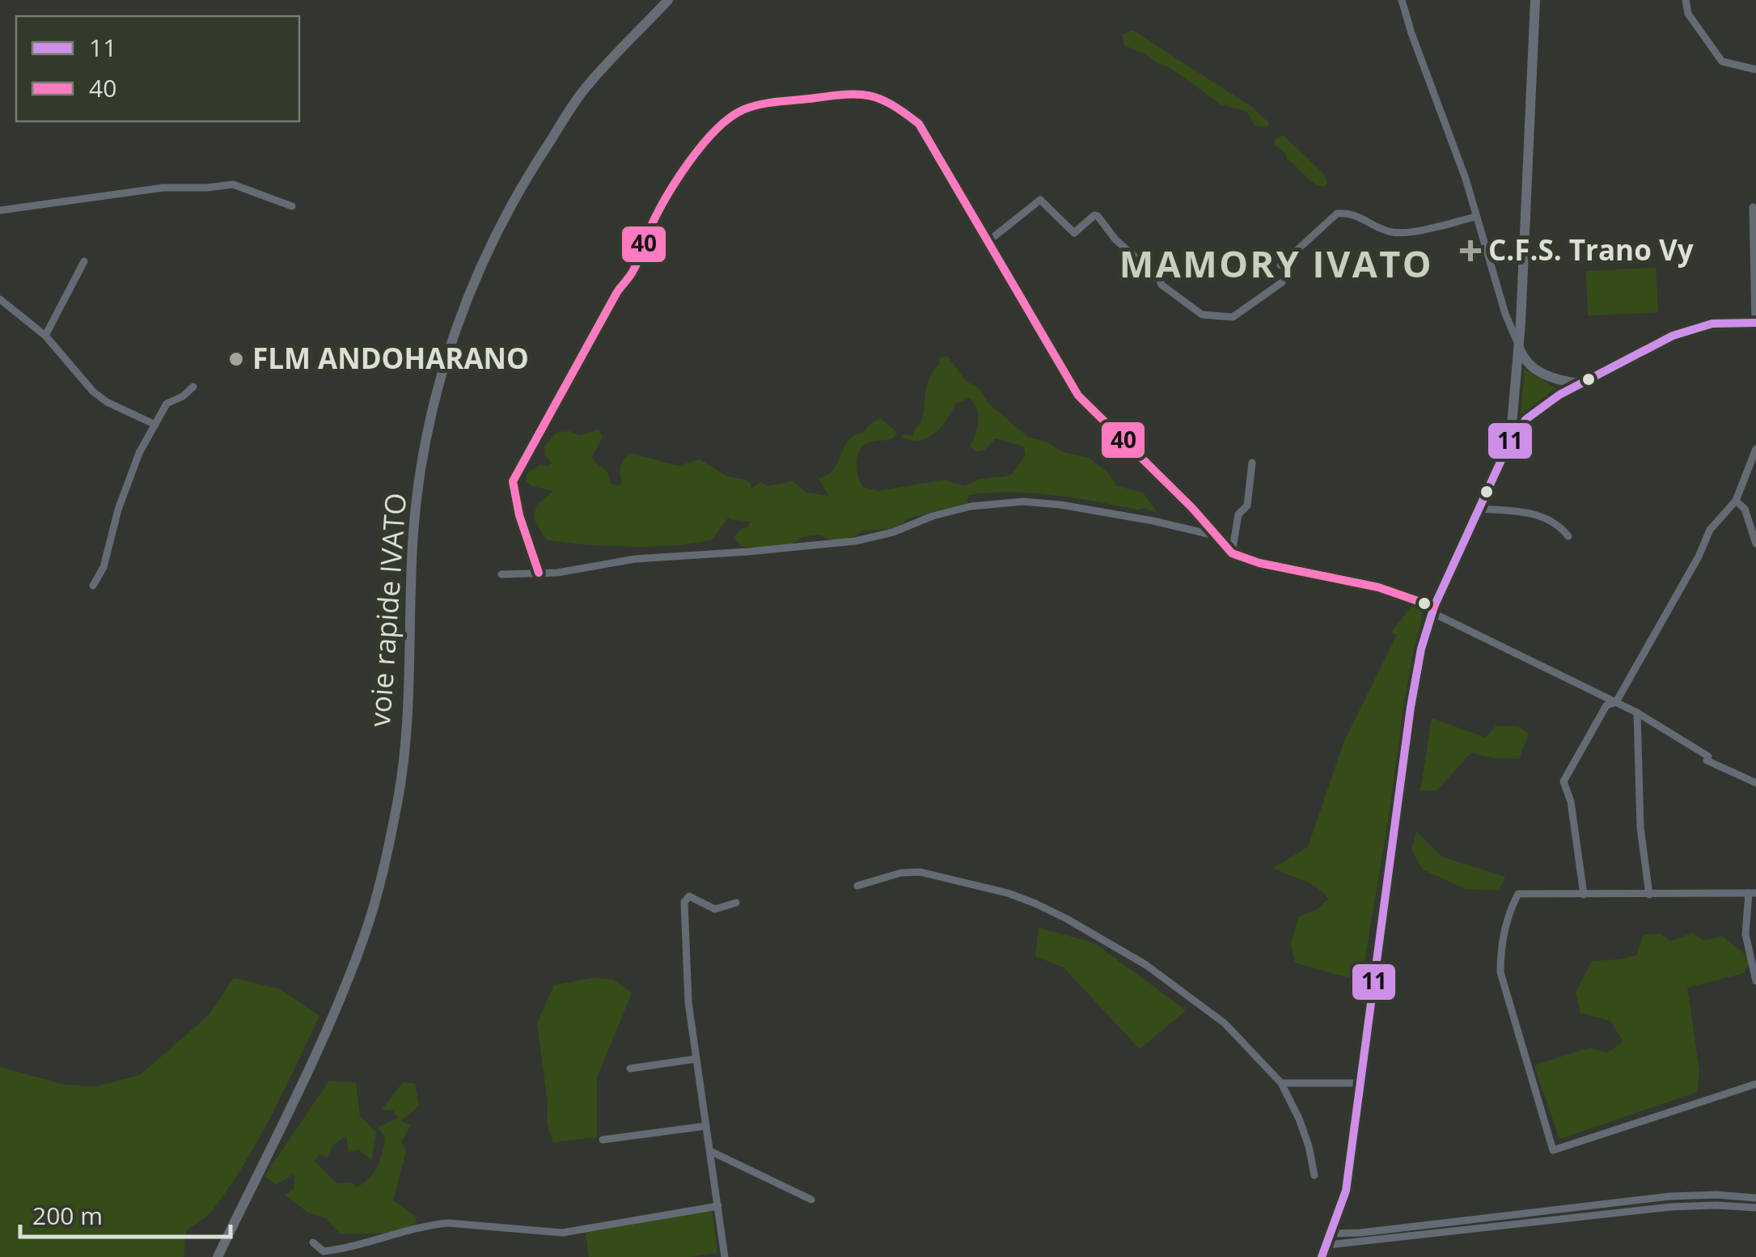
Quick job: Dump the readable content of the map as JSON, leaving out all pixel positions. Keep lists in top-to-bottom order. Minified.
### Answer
{"streets":{"main road":["voie rapide IVATO"]},"districts":["MAMORY IVATO"],"places":{"health":["C.F.S. Trano Vy"],"other":["FLM ANDOHARANO"]},"lines":["transit line 40","transit line 11"],"legend":["11","40"],"scale_bar":"200 m"}
